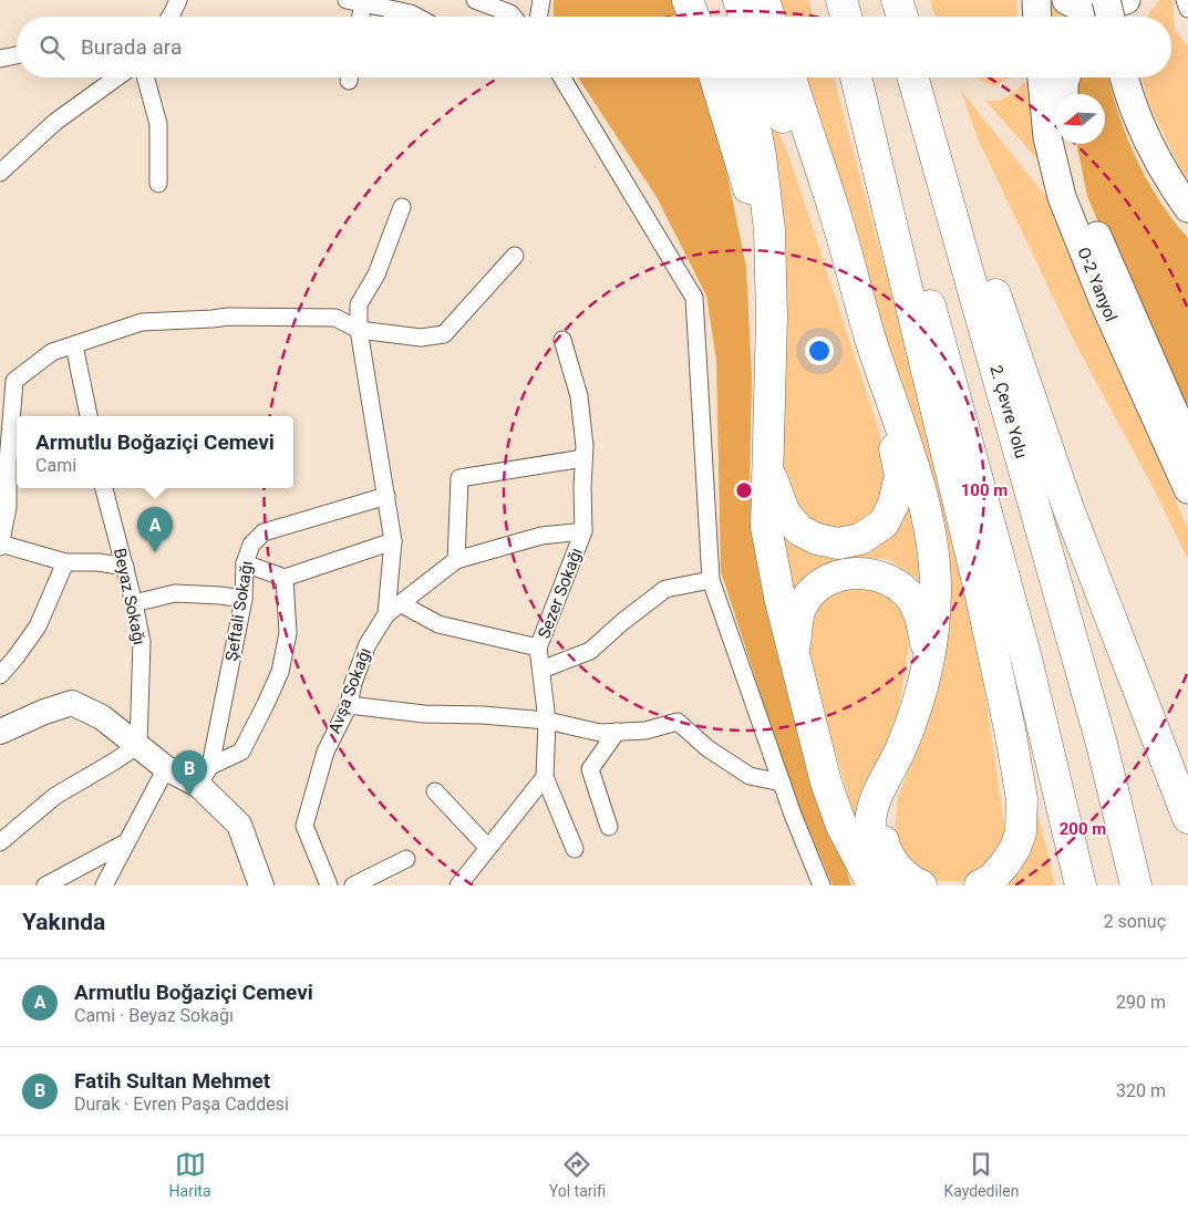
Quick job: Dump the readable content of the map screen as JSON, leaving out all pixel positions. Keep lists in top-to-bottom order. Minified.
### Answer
{"streets":{"highway":["2. Çevre Yolu"],"main road":["O-2 Yanyol"],"street":["Sezer Sokağı","Beyaz Sokağı","Şeftali Sokağı","Avşa Sokağı"]},"crossings":[["Şeftali Sokağı","Avşa Sokağı"]],"north":"left","page":{"search":"Burada ara","popup":["Armutlu Boğaziçi Cemevi","Cami"],"pins":["A","B"],"heading":["Yakında","2 sonuç"],"list":[{"mark":"A","name":"Armutlu Boğaziçi Cemevi","note":"Cami · Beyaz Sokağı","value":"290 m"},{"mark":"B","name":"Fatih Sultan Mehmet","note":"Durak · Evren Paşa Caddesi","value":"320 m"}],"nav":["Harita","Yol tarifi","Kaydedilen"]},"rings":["100 m","200 m"]}
